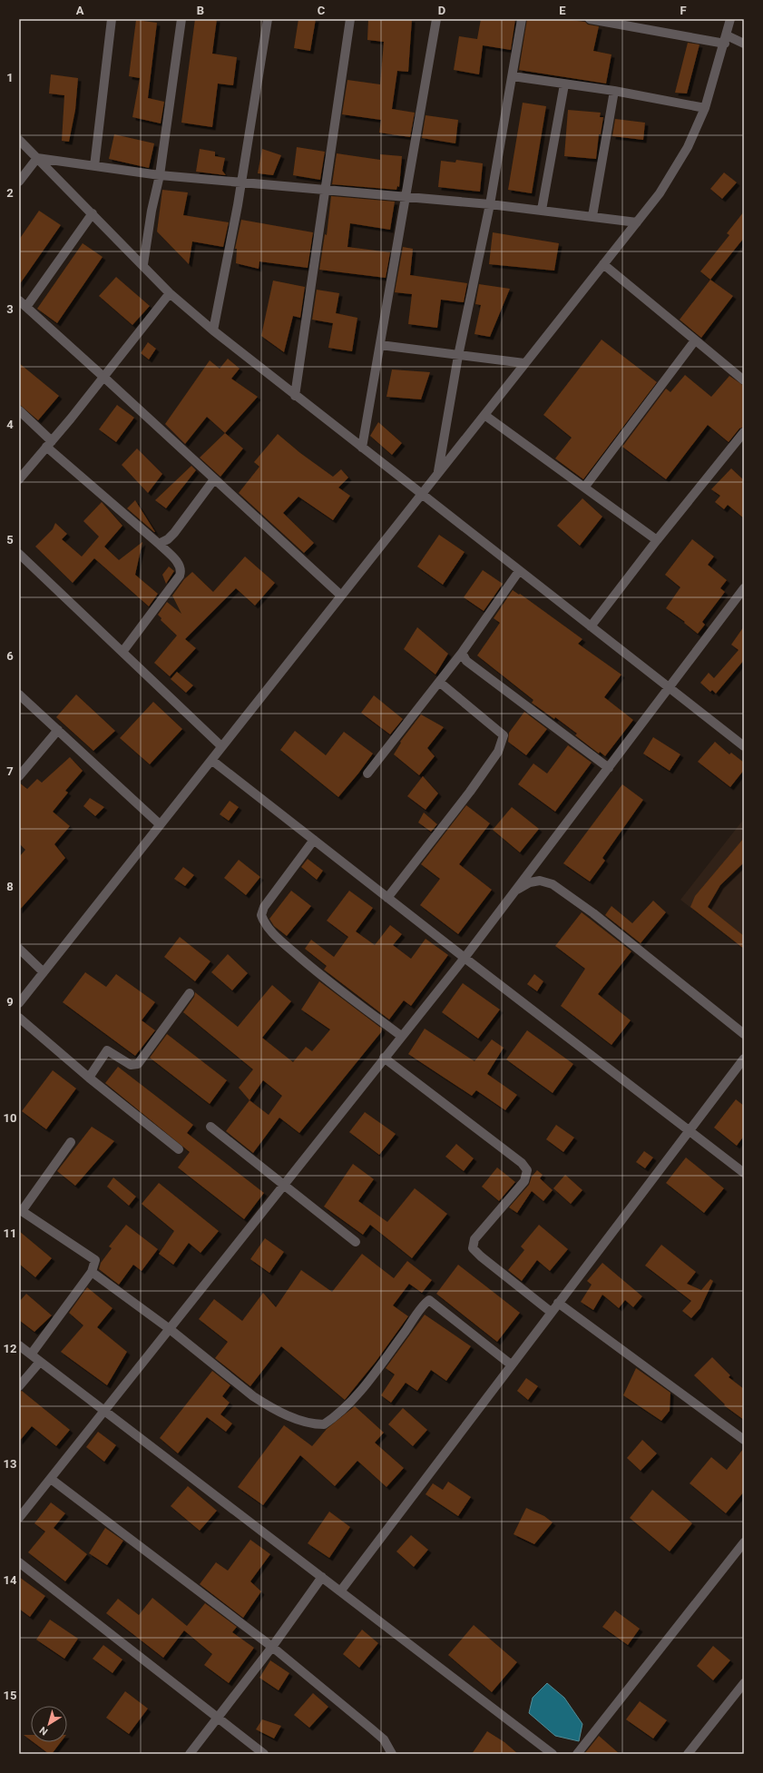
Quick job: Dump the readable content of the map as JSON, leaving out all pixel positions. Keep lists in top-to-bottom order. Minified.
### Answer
{"north":"bottom left","grid":{"columns":["A","B","C","D","E","F"],"rows":["1","2","3","4","5","6","7","8","9","10","11","12","13","14","15"]}}
